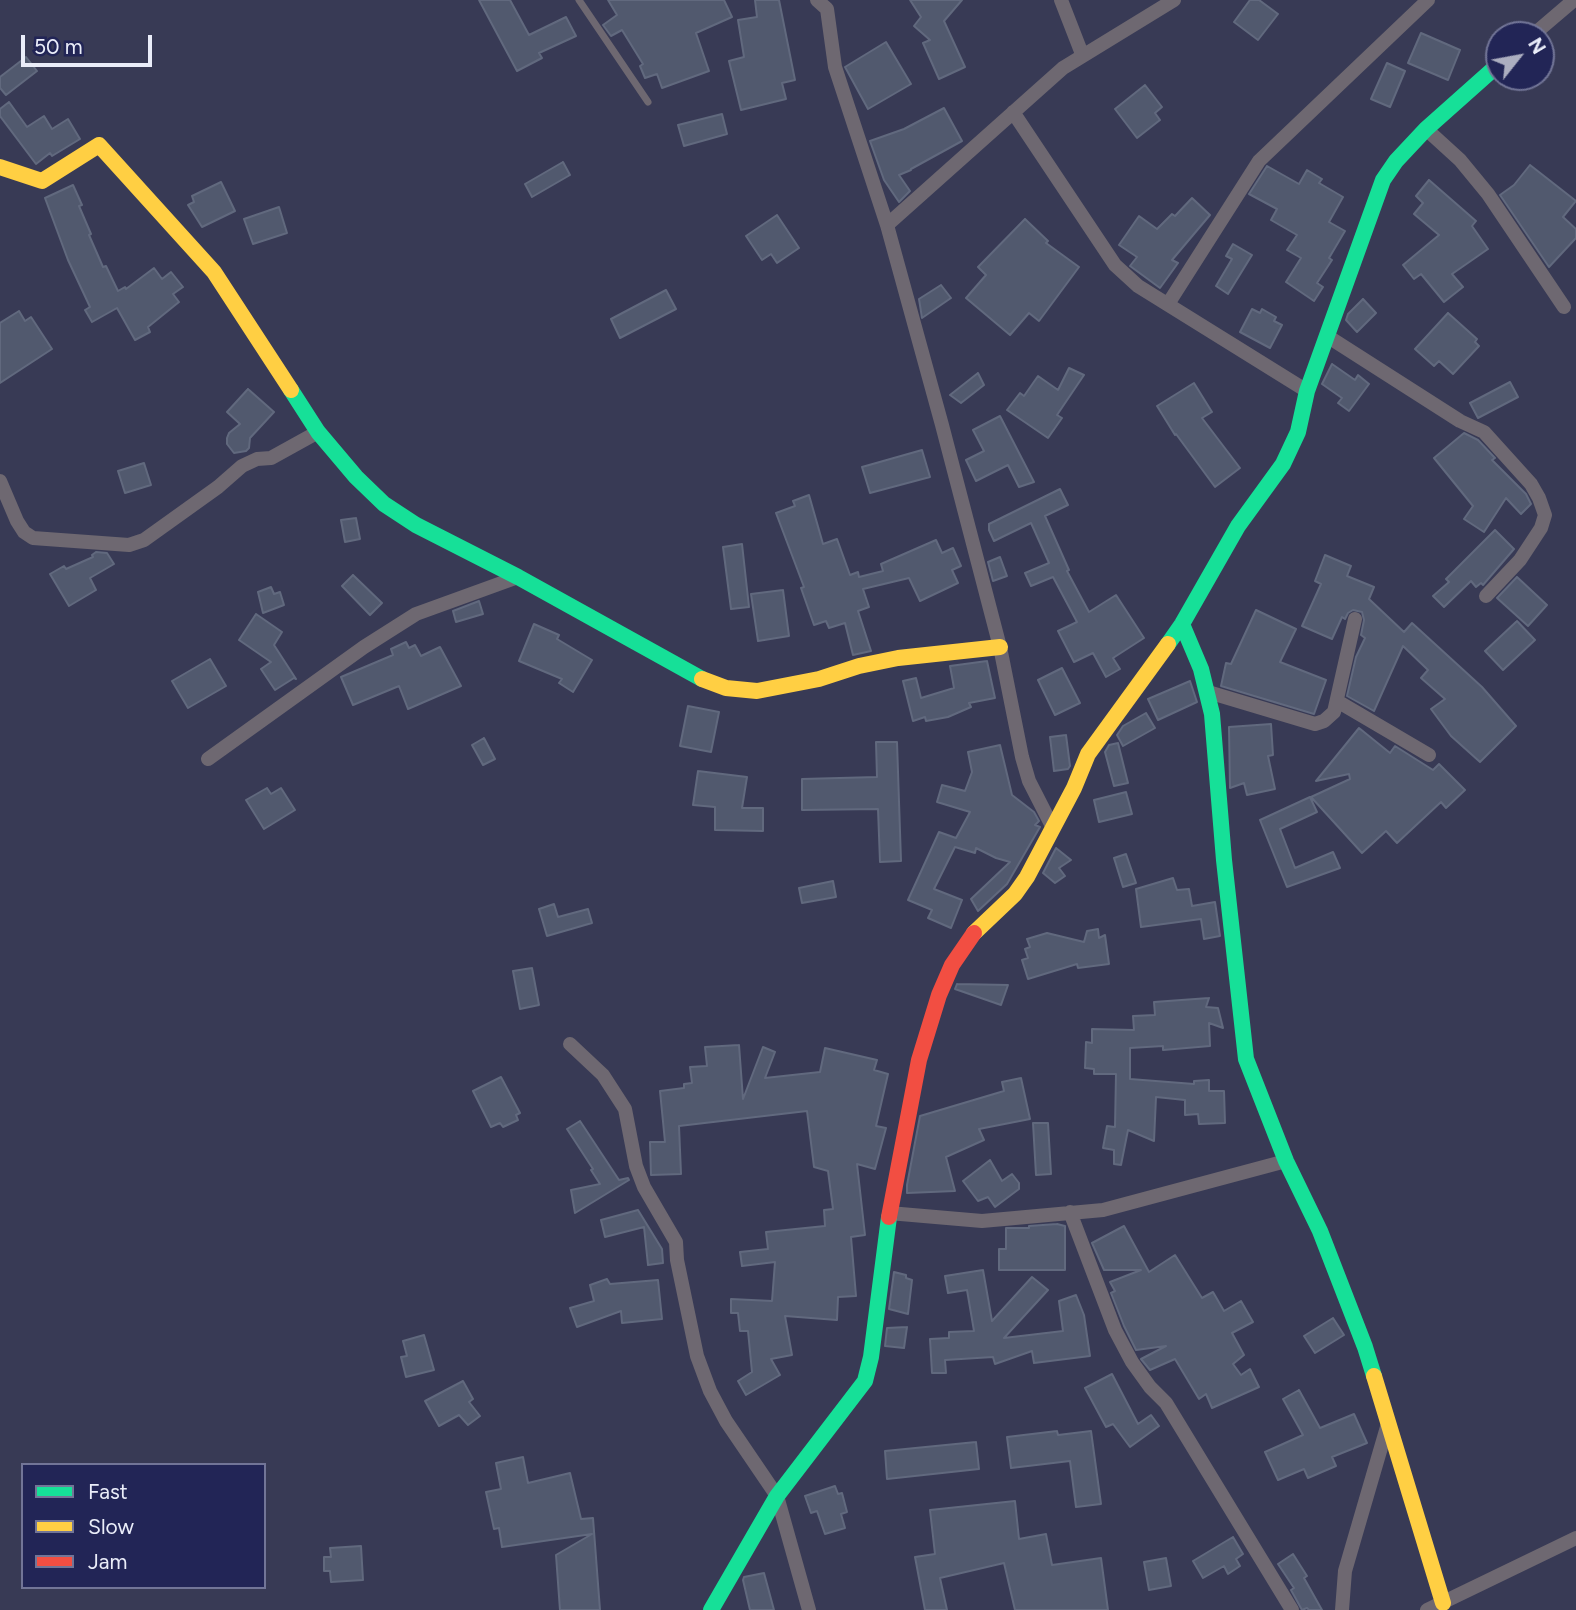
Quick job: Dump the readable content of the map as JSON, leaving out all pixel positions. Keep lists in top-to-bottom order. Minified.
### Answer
{"legend":["Fast","Slow","Jam"],"scale_bar":"50 m","north":"top right"}
